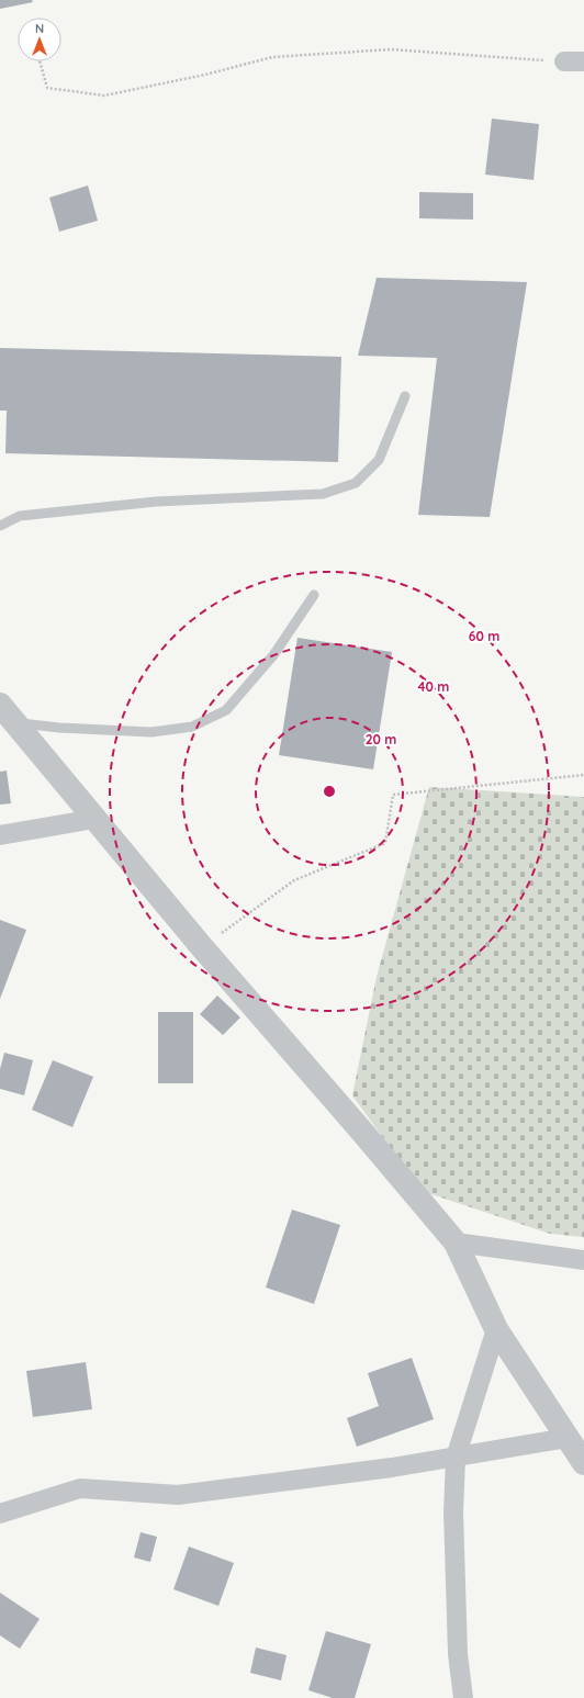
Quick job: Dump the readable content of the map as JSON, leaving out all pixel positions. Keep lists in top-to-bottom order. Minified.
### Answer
{"north":"top","rings":["60 m","40 m","20 m"]}
